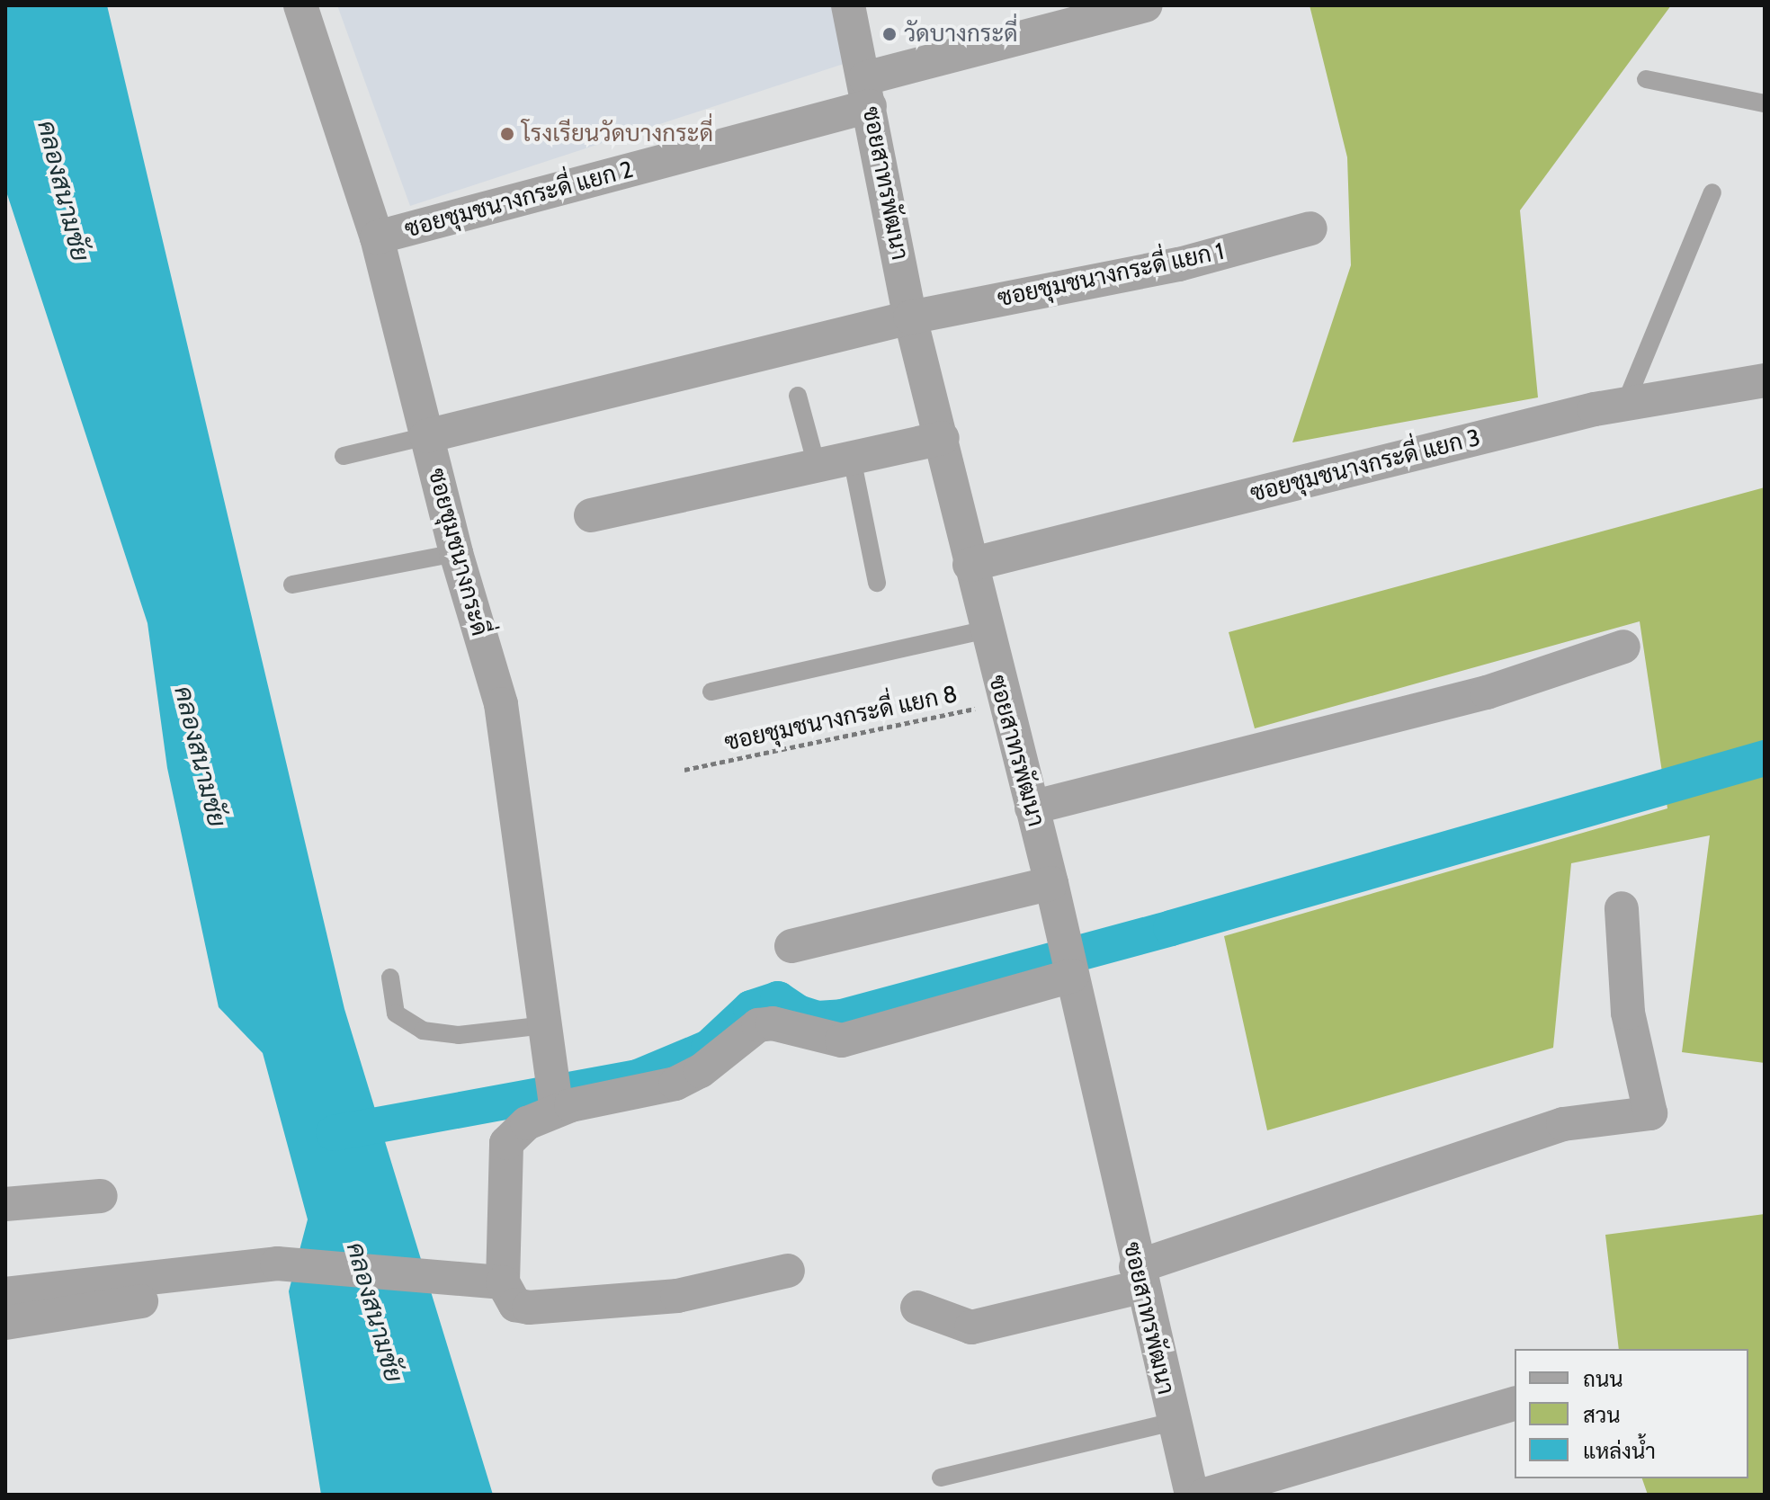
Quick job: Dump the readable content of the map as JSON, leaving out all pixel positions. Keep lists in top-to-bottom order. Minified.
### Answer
{"streets":{"street":["ซอยสาทรพัฒนา","ซอยชุมชนางกระดี่ แยก 2","ซอยชุมชนางกระดี่ แยก 1","ซอยชุมชนางกระดี่ แยก 3","ซอยชุมชนางกระดี่"],"path":["ซอยชุมชนางกระดี่ แยก 8"]},"crossings":[["ซอยสาทรพัฒนา","ซอยชุมชนางกระดี่ แยก 2"],["ซอยสาทรพัฒนา","ซอยชุมชนางกระดี่ แยก 1"],["ซอยสาทรพัฒนา","ซอยชุมชนางกระดี่ แยก 3"],["ซอยสาทรพัฒนา","ซอยชุมชนางกระดี่ แยก 8"],["ซอยชุมชนางกระดี่ แยก 2","ซอยชุมชนางกระดี่"],["ซอยชุมชนางกระดี่ แยก 1","ซอยชุมชนางกระดี่"]],"water":["คลองสนามชัย"],"places":["วัดบางกระดี่","โรงเรียนวัดบางกระดี่"],"legend":["ถนน","สวน","แหล่งน้ำ"]}
